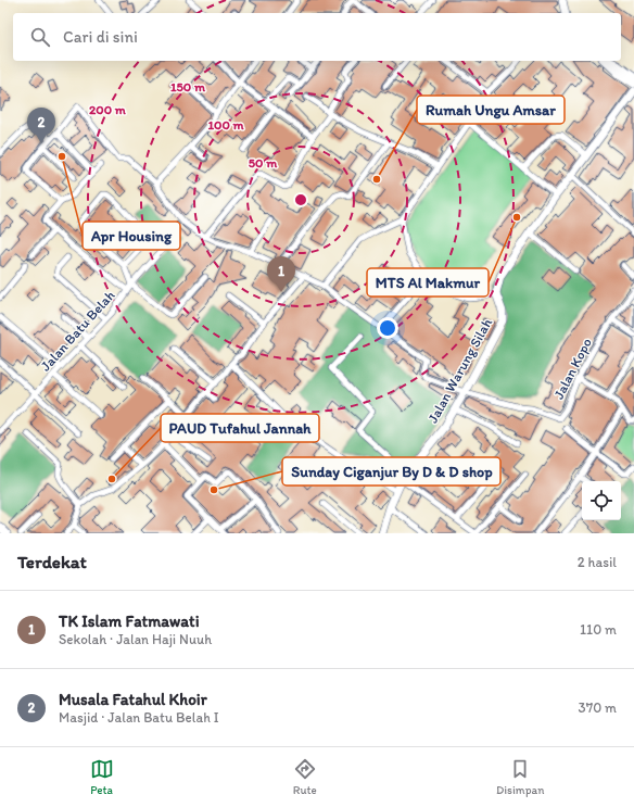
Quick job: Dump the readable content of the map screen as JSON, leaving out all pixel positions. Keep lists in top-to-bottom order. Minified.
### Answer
{"streets":{"street":["Jalan Batu Belah","Jalan Kopo","Jalan Warung Silah"]},"crossings":[["Jalan Kopo","Jalan Warung Silah"]],"places":["Apr Housing","Rumah Ungu Amsar","MTS Al Makmur","PAUD Tufahul Jannah","Sunday Ciganjur By D & D shop"],"page":{"search":"Cari di sini","pins":["2","1"],"heading":["Terdekat","2 hasil"],"list":[{"mark":"1","name":"TK Islam Fatmawati","note":"Sekolah · Jalan Haji Nuuh","value":"110 m"},{"mark":"2","name":"Musala Fatahul Khoir","note":"Masjid · Jalan Batu Belah I","value":"370 m"}],"nav":["Peta","Rute","Disimpan"]},"rings":["150 m","200 m","100 m","50 m"]}
